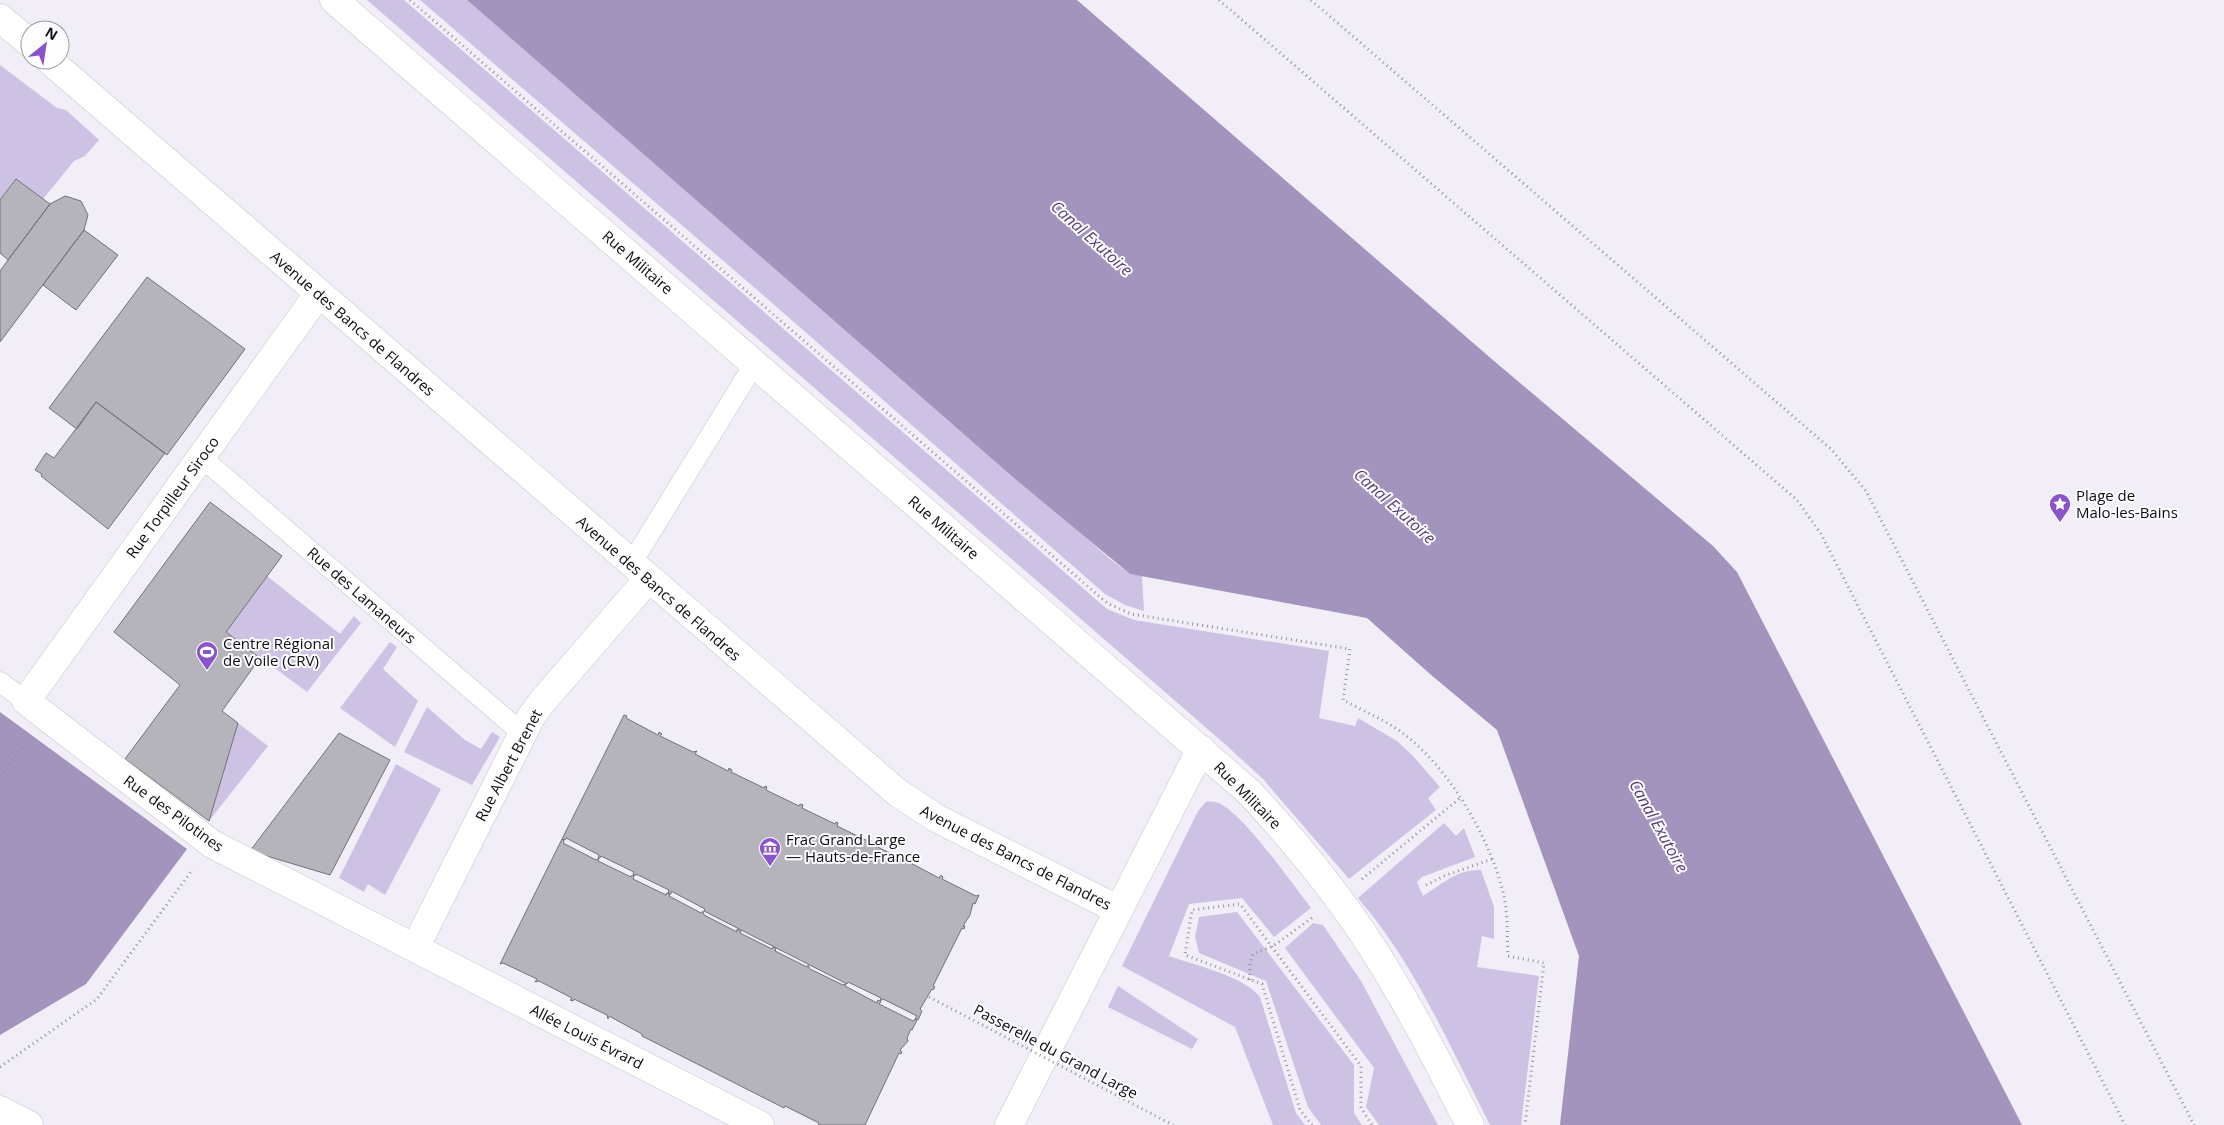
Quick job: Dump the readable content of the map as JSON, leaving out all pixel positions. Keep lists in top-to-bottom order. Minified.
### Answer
{"streets":{"street":["Rue Militaire","Avenue des Bancs de Flandres","Rue Torpilleur Siroco","Rue Albert Brenet","Rue des Pilotines","Allée Louis Evrard"],"lane":["Rue des Lamaneurs"],"path":["Passerelle du Grand Large"]},"crossings":[["Avenue des Bancs de Flandres","Rue Torpilleur Siroco"],["Avenue des Bancs de Flandres","Rue Albert Brenet"],["Rue Torpilleur Siroco","Rue des Lamaneurs"],["Rue Torpilleur Siroco","Rue des Pilotines"],["Rue des Lamaneurs","Rue Albert Brenet"],["Rue Albert Brenet","Rue des Pilotines"],["Rue Albert Brenet","Allée Louis Evrard"],["Rue des Pilotines","Allée Louis Evrard"]],"water":["Canal Exutoire"],"places":{"place":["Plage de Malo-les-Bains"],"sports":["Centre Régional de Voile (CRV)"],"museum":["Frac Grand Large — Hauts-de-France"]},"north":"top right"}
